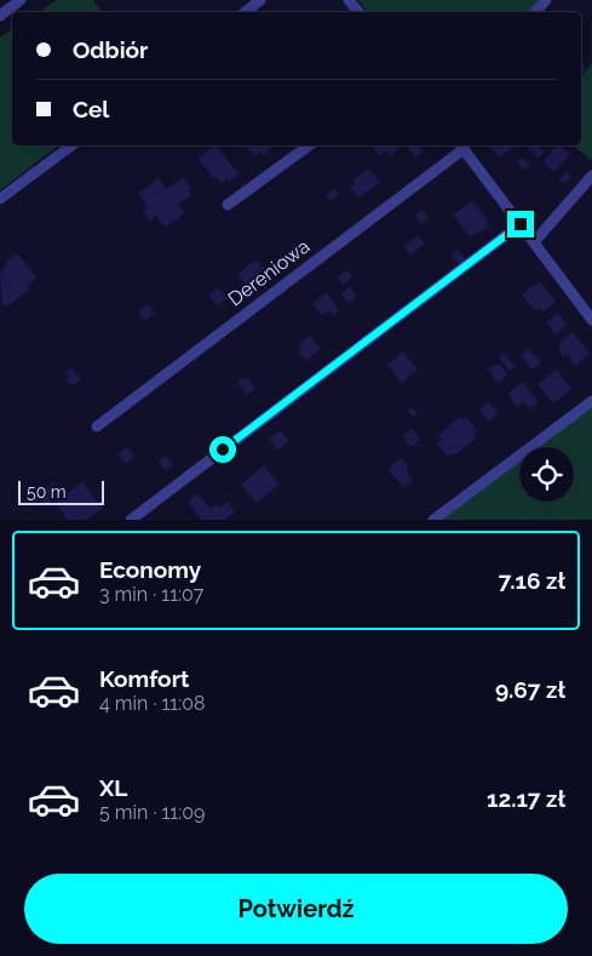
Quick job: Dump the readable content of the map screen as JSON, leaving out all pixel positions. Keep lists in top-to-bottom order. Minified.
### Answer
{"streets":{"street":["Dereniowa"]},"scale_bar":"50 m","page":{"banner":["Odbiór","Cel"],"scale":"50 m","list":[{"name":"Economy","note":"3 min · 11:07","value":"7.16 zł"},{"name":"Komfort","note":"4 min · 11:08","value":"9.67 zł"},{"name":"XL","note":"5 min · 11:09","value":"12.17 zł"}],"buttons":"Potwierdź"}}
